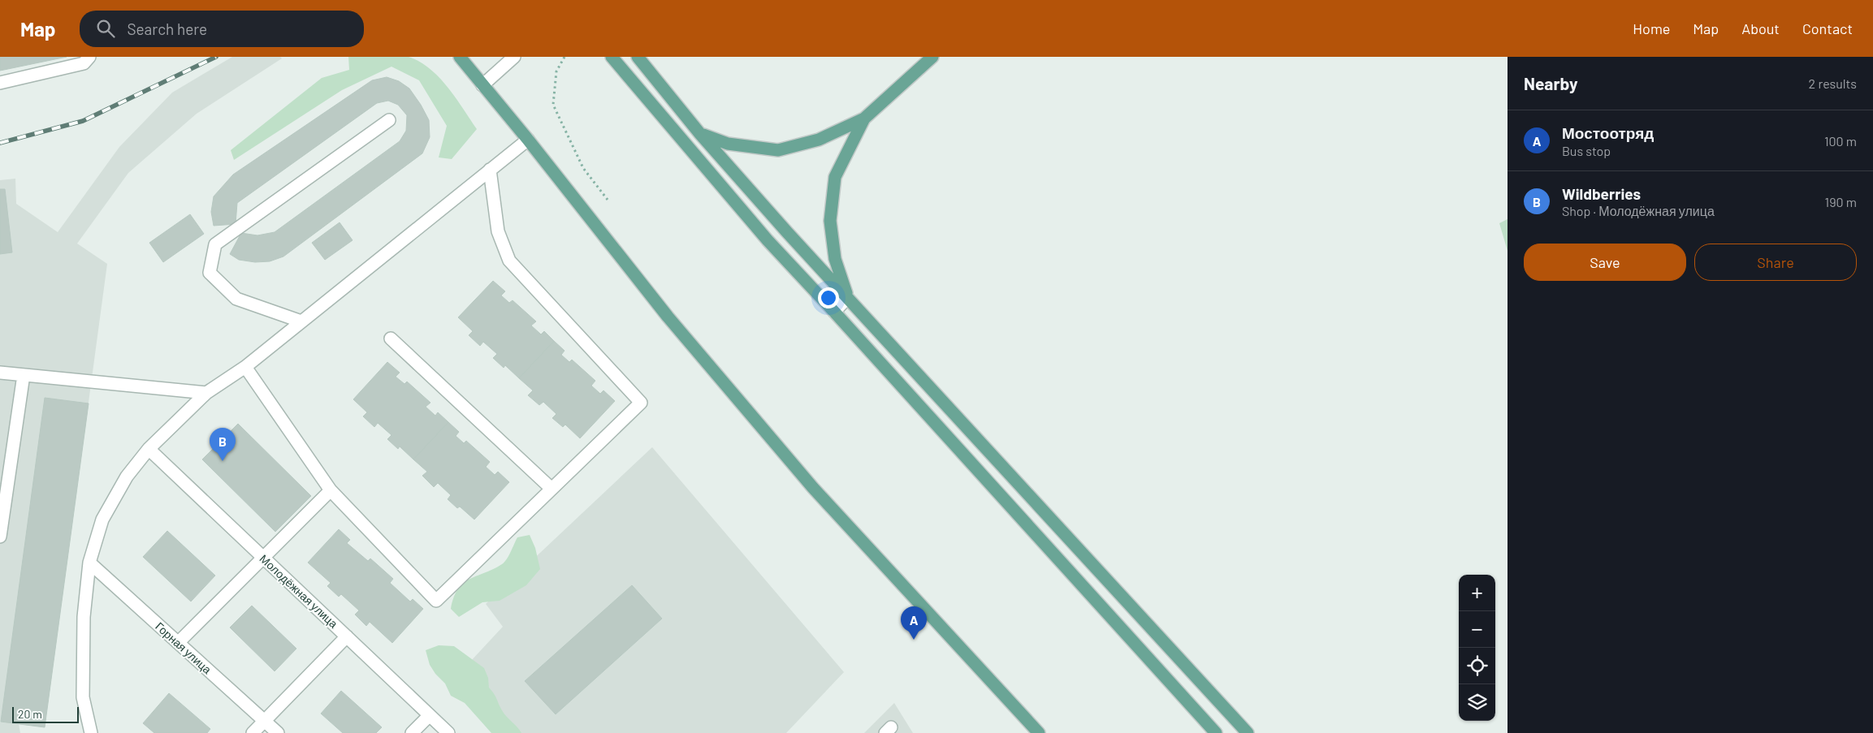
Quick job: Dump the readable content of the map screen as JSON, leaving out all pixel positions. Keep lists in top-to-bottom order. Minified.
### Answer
{"streets":{"street":["Молодёжная улица","Горная улица"]},"scale_bar":"20 m","page":{"header":"Map","search":"Search here","nav":["Home","Map","About","Contact"],"heading":["Nearby","2 results"],"list":[{"mark":"A","name":"Мостоотряд","note":"Bus stop","value":"100 m"},{"mark":"B","name":"Wildberries","note":"Shop · Молодёжная улица","value":"190 m"}],"buttons":["Save","Share"],"pins":["B","A"],"map_buttons":["+","−"],"scale":"20 m"}}
